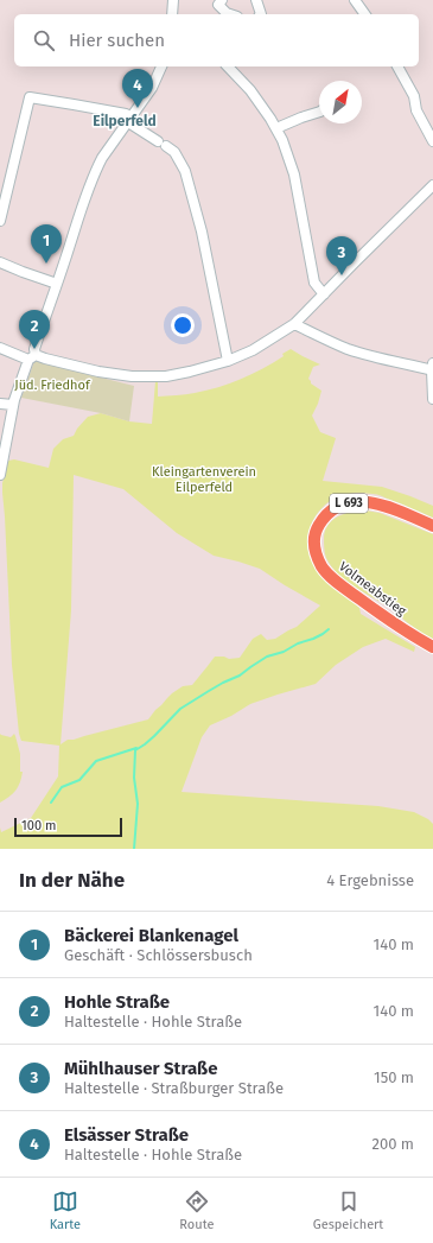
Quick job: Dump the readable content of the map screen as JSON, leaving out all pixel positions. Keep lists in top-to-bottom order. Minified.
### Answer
{"streets":{"main road":["L 693","Volmeabstieg"]},"districts":["Eilperfeld"],"parks":["Jüd. Friedhof","Kleingartenverein Eilperfeld"],"scale_bar":"100 m","north":"top right","page":{"search":"Hier suchen","pins":["4","1","3","2"],"scale":"100 m","heading":["In der Nähe","4 Ergebnisse"],"list":[{"mark":"1","name":"Bäckerei Blankenagel","note":"Geschäft · Schlössersbusch","value":"140 m"},{"mark":"2","name":"Hohle Straße","note":"Haltestelle · Hohle Straße","value":"140 m"},{"mark":"3","name":"Mühlhauser Straße","note":"Haltestelle · Straßburger Straße","value":"150 m"},{"mark":"4","name":"Elsässer Straße","note":"Haltestelle · Hohle Straße","value":"200 m"}],"nav":["Karte","Route","Gespeichert"]}}
